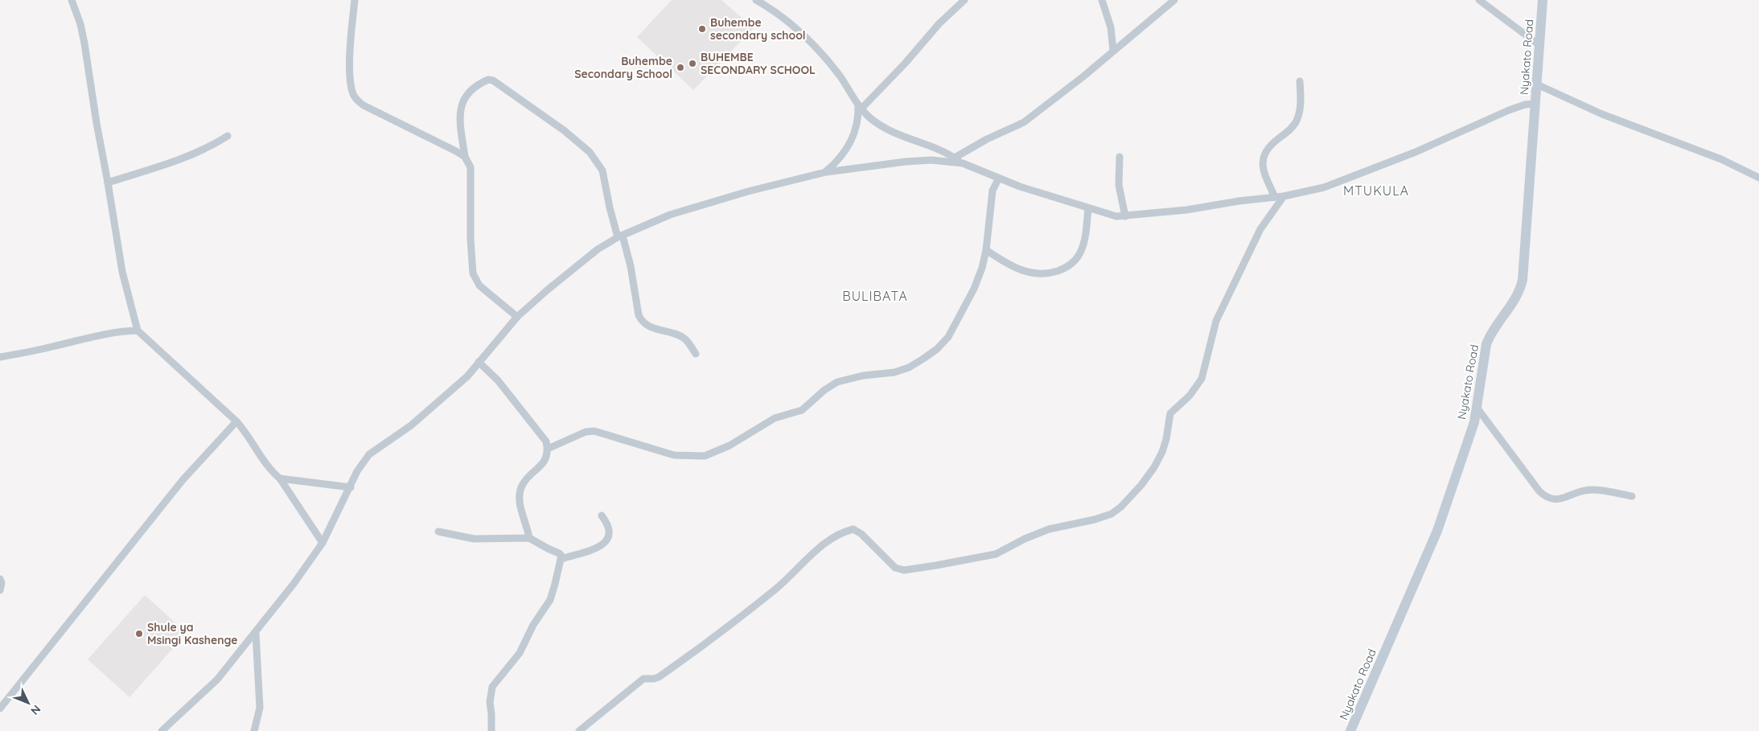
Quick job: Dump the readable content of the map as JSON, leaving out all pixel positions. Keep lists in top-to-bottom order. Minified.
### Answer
{"streets":{"street":["Nyakato Road"]},"districts":["MTUKULA","BULIBATA"],"places":["Buhembe secondary school","BUHEMBE SECONDARY SCHOOL","Buhembe Secondary School","Shule ya Msingi Kashenge"],"north":"bottom right"}
